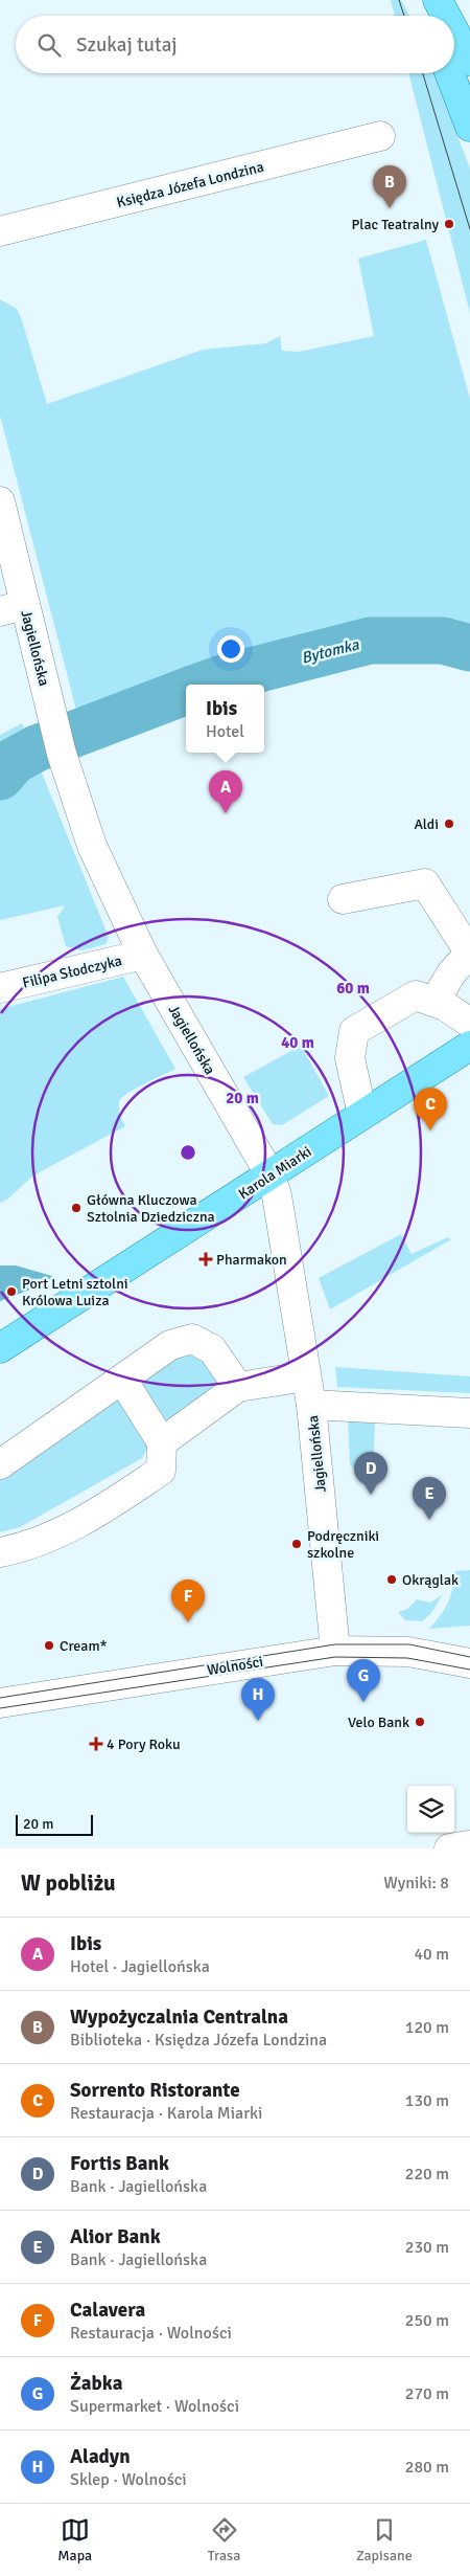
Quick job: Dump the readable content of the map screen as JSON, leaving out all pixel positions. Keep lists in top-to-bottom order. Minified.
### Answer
{"streets":{"main road":["Karola Miarki"],"street":["Księdza Józefa Londzina","Jagiellońska","Filipa Słodczyka","Wolności"]},"crossings":[["Jagiellońska","Filipa Słodczyka"],["Jagiellońska","Karola Miarki"],["Jagiellońska","Wolności"]],"water":["Bytomka"],"places":{"other":["Plac Teatralny","Aldi","Główna Kluczowa Sztolnia Dziedziczna","Port Letni sztolni Królowa Luiza","Podręczniki szkolne","Okrąglak","Cream*","Velo Bank"],"health":["Pharmakon","4 Pory Roku"]},"scale_bar":"20 m","page":{"search":"Szukaj tutaj","pins":["B","A","C","D","E","F","G","H"],"popup":["Ibis","Hotel"],"scale":"20 m","heading":["W pobliżu","Wyniki: 8"],"list":[{"mark":"A","name":"Ibis","note":"Hotel · Jagiellońska","value":"40 m"},{"mark":"B","name":"Wypożyczalnia Centralna","note":"Biblioteka · Księdza Józefa Londzina","value":"120 m"},{"mark":"C","name":"Sorrento Ristorante","note":"Restauracja · Karola Miarki","value":"130 m"},{"mark":"D","name":"Fortis Bank","note":"Bank · Jagiellońska","value":"220 m"},{"mark":"E","name":"Alior Bank","note":"Bank · Jagiellońska","value":"230 m"},{"mark":"F","name":"Calavera","note":"Restauracja · Wolności","value":"250 m"},{"mark":"G","name":"Żabka","note":"Supermarket · Wolności","value":"270 m"},{"mark":"H","name":"Aladyn","note":"Sklep · Wolności","value":"280 m"}],"nav":["Mapa","Trasa","Zapisane"]},"rings":["60 m","40 m","20 m"]}
